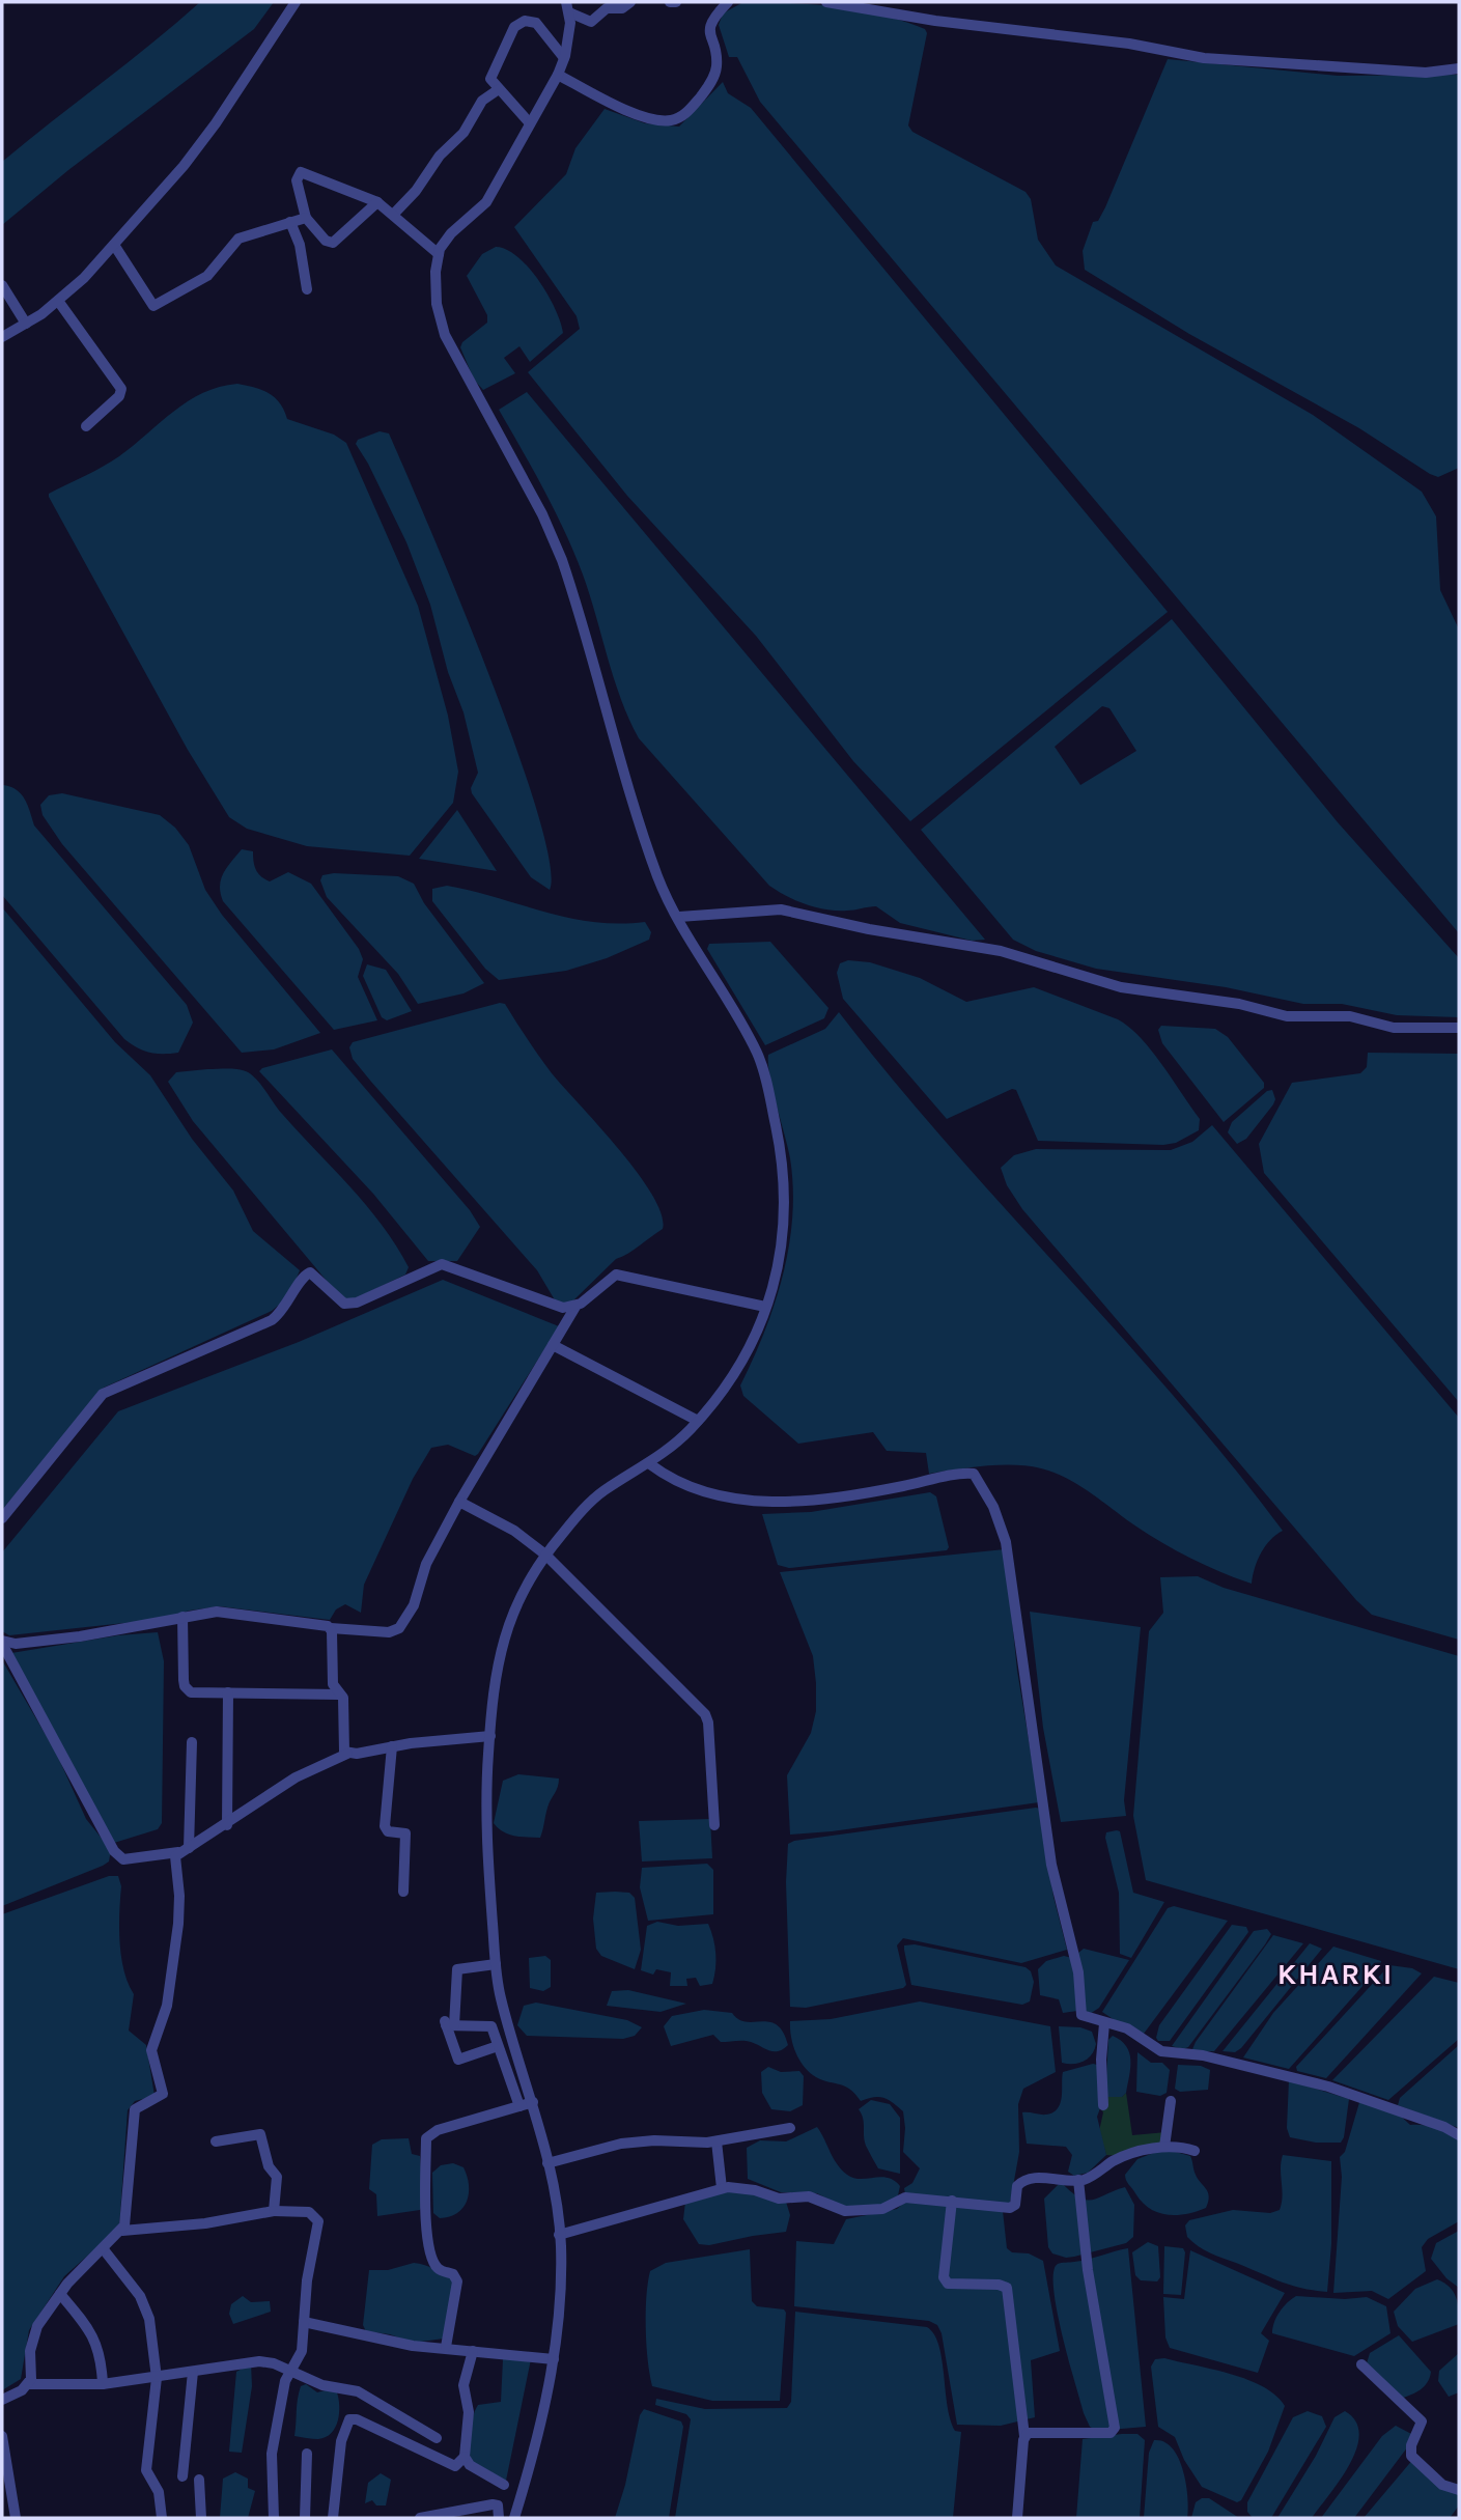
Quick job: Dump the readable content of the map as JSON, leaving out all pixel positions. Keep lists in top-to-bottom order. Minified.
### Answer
{"districts":["KHARKI"]}
